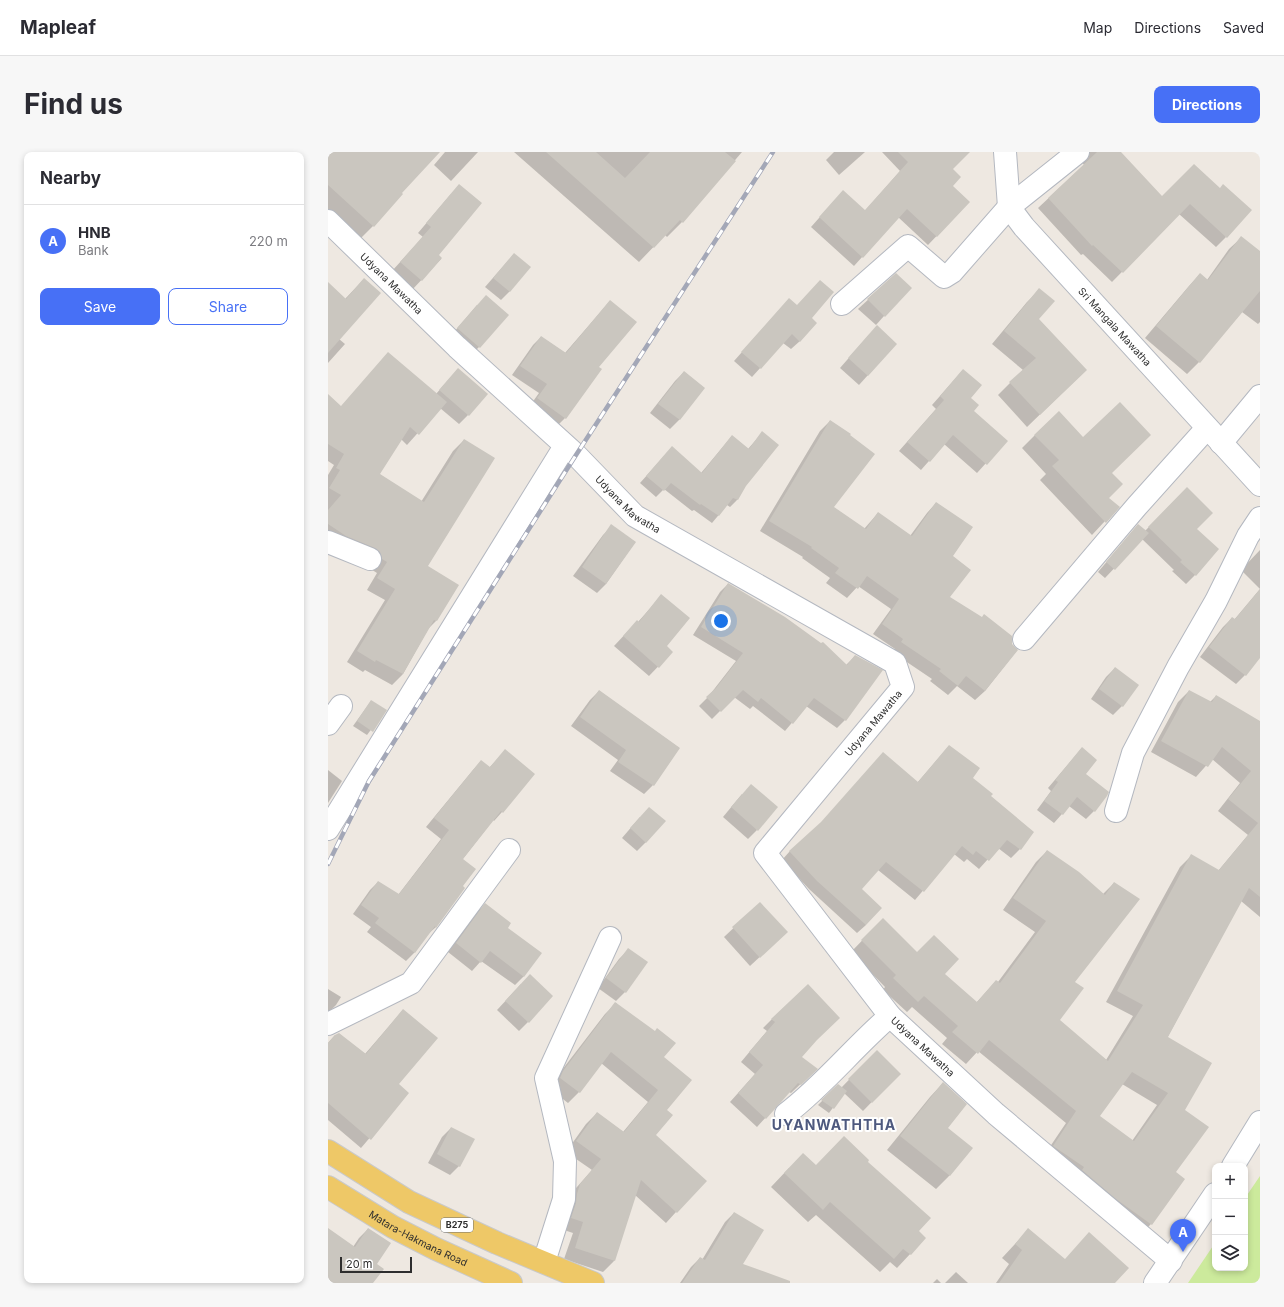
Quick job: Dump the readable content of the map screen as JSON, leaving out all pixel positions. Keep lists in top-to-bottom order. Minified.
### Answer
{"streets":{"main road":["B275","Matara-Hakmana Road"],"street":["Udyana Mawatha","Sri Mangala Mawatha"]},"districts":["UYANWATHTHA"],"scale_bar":"20 m","page":{"header":"Mapleaf","nav":["Map","Directions","Saved"],"buttons":["Directions",["Save","Share"]],"title":"Find us","heading":"Nearby","list":[{"mark":"A","name":"HNB","note":"Bank","value":"220 m"}],"map_buttons":["+","−"],"pins":"A","scale":"20 m"}}
